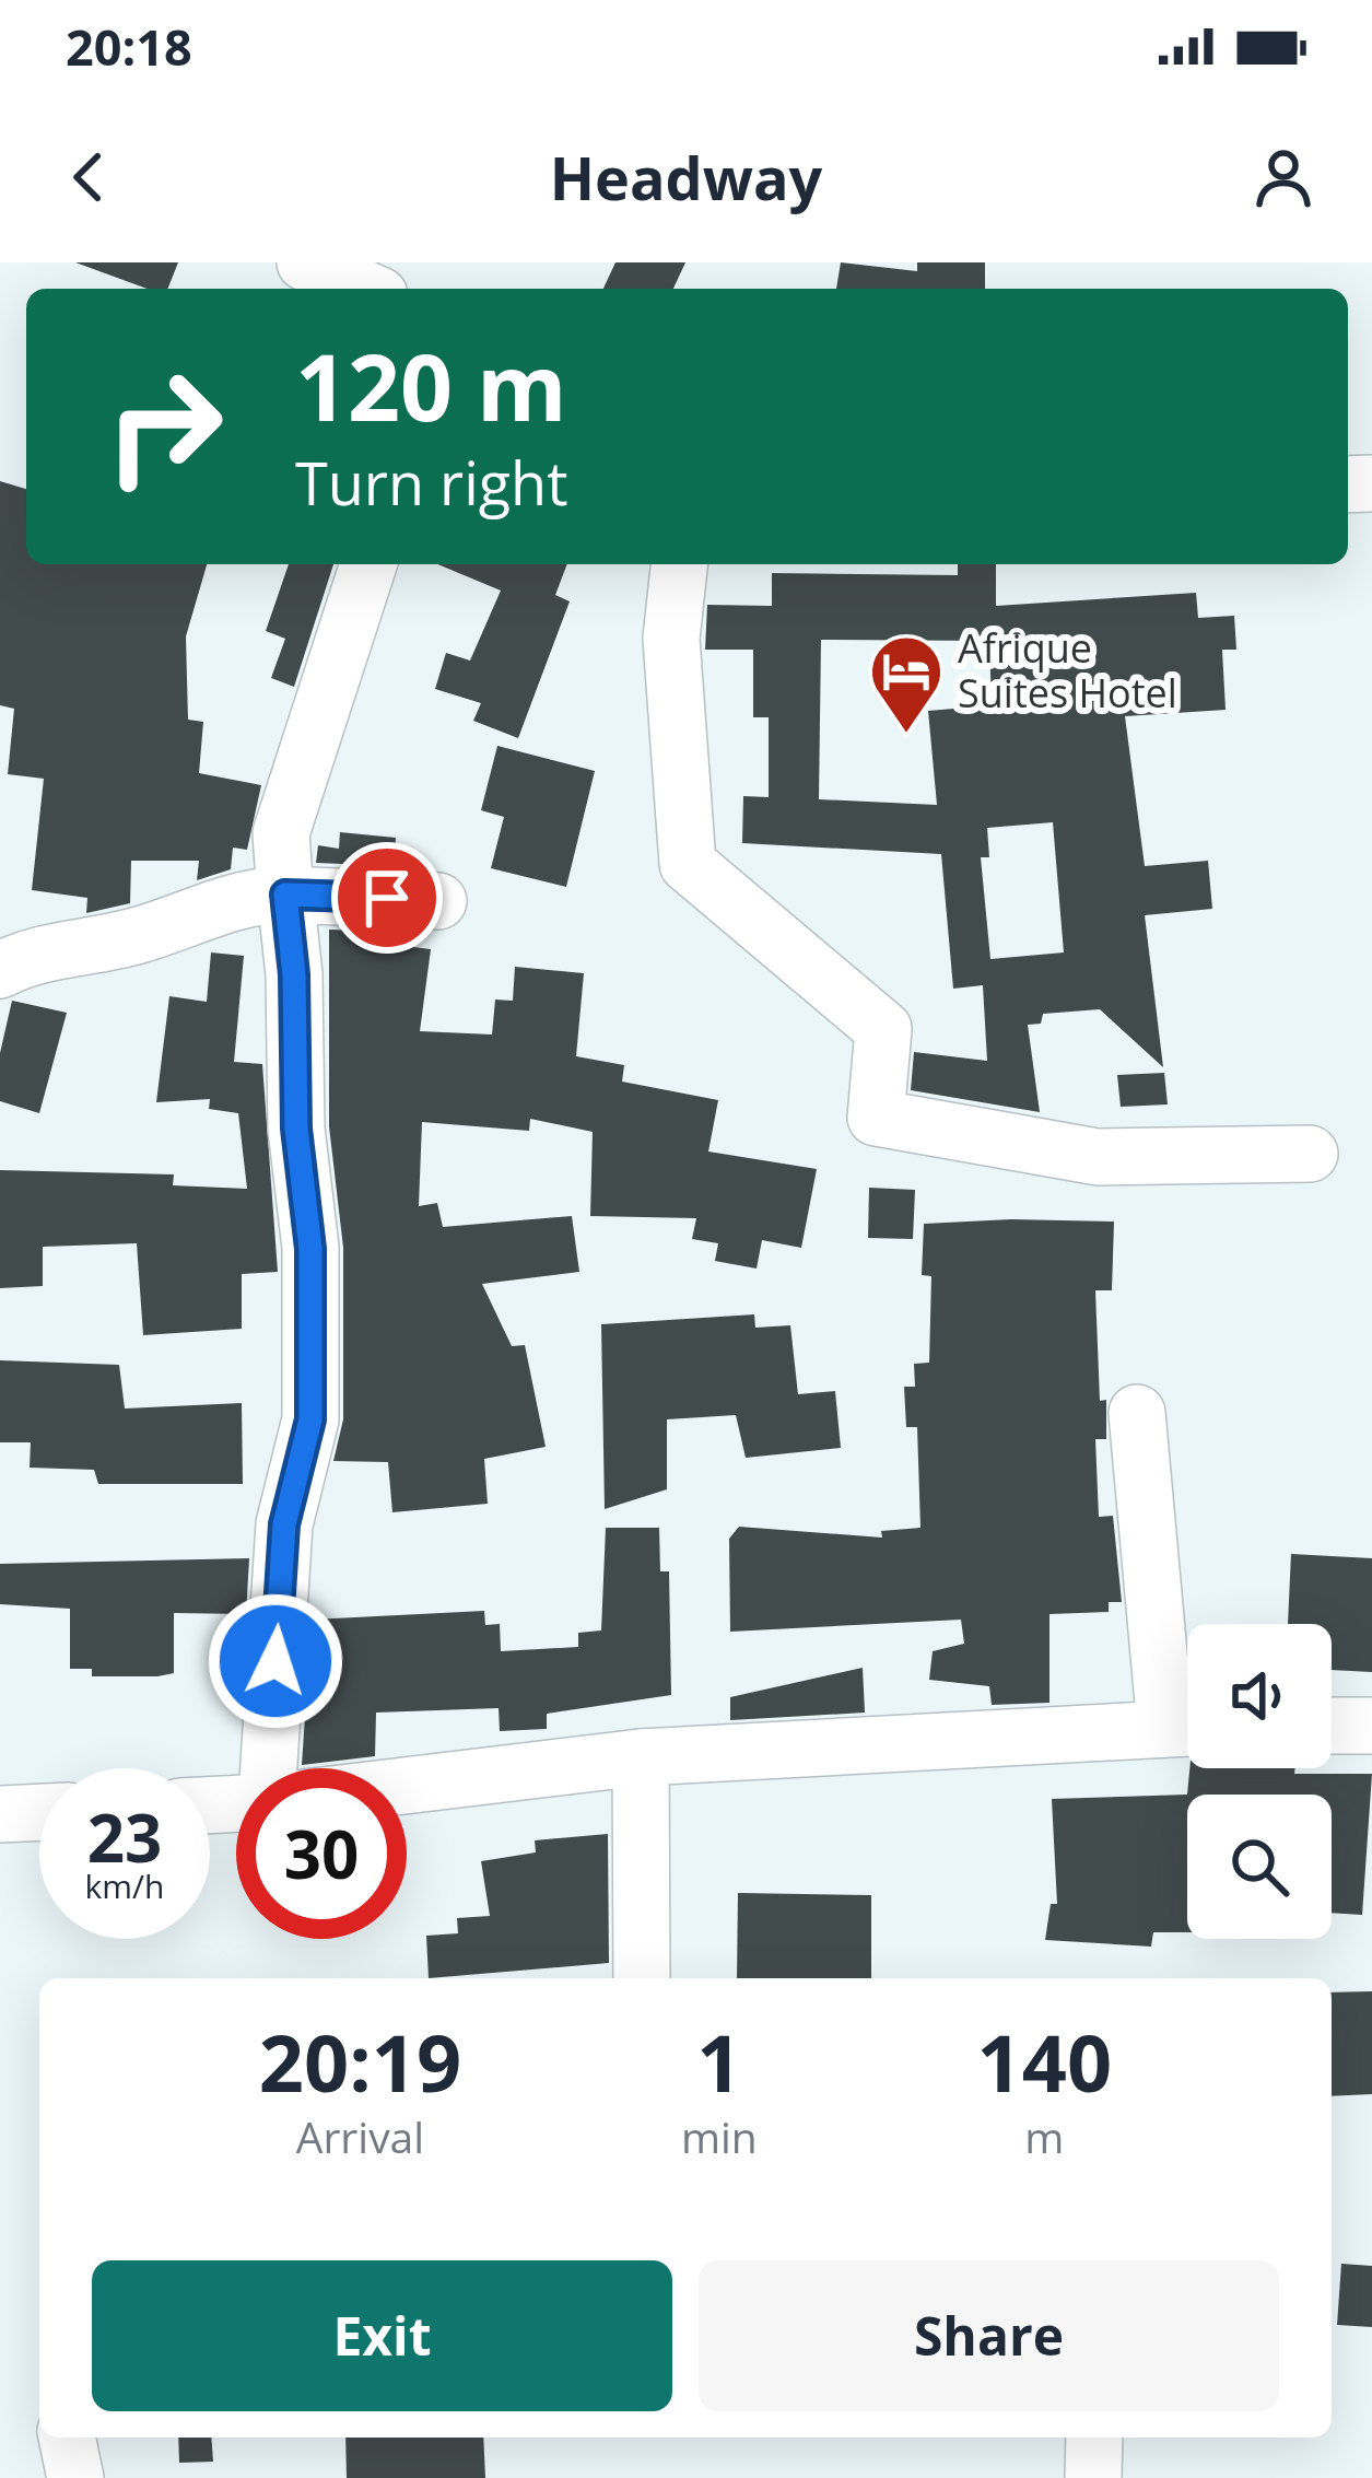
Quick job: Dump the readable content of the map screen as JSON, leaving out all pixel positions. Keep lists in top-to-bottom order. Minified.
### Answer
{"places":{"hotel":["Afrique Suites Hotel"]},"page":{"status":"20:18","header":"Headway","turn":["120 m","Turn right"],"speed":"23 km/h","limit":"30","eta":["20:19","Arrival","1","min","140","m"],"buttons":["Exit","Share"]}}
